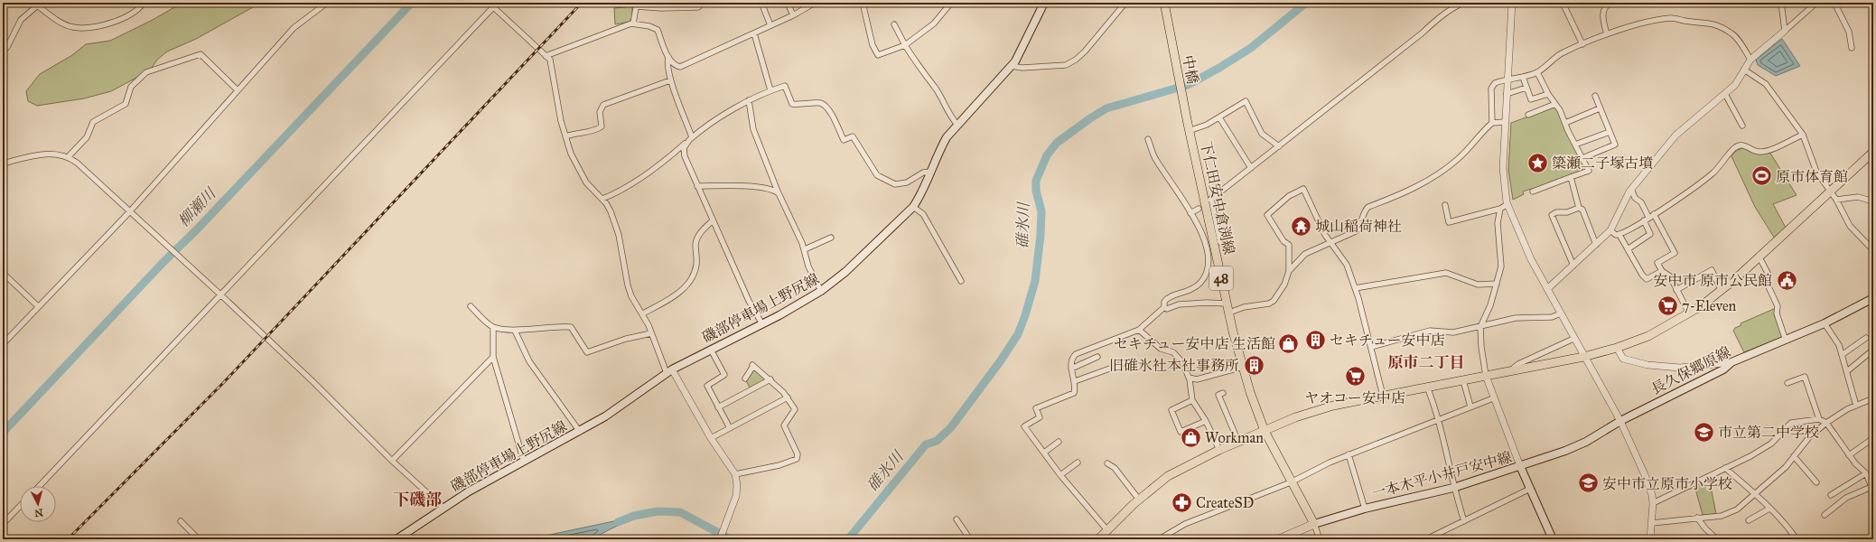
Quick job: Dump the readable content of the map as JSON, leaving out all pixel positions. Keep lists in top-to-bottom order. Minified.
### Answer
{"streets":{"main road":["中橋","下仁田安中倉渕線","48","磯部停車場上野尻線","長久保郷原線","一本木平小井戸安中線"]},"crossings":[["中橋","下仁田安中倉渕線"],["下仁田安中倉渕線","一本木平小井戸安中線"],["長久保郷原線","一本木平小井戸安中線"]],"districts":["原市二丁目","下磯部"],"water":["柳瀬川","碓氷川"],"places":{"place":["簗瀬二子塚古墳"],"sports":["原市体育館"],"temple":["城山稲荷神社"],"public building":["安中市 原市公民館"],"supermarket":["7-Eleven","ヤオコー安中店"],"building":["セキチュー安中店","旧碓氷社本社事務所"],"shop":["セキチュー安中店 生活館","Workman"],"school or university":["市立第二中学校","安中市立原市小学校"],"pharmacy":["CreateSD"]},"north":"bottom"}
